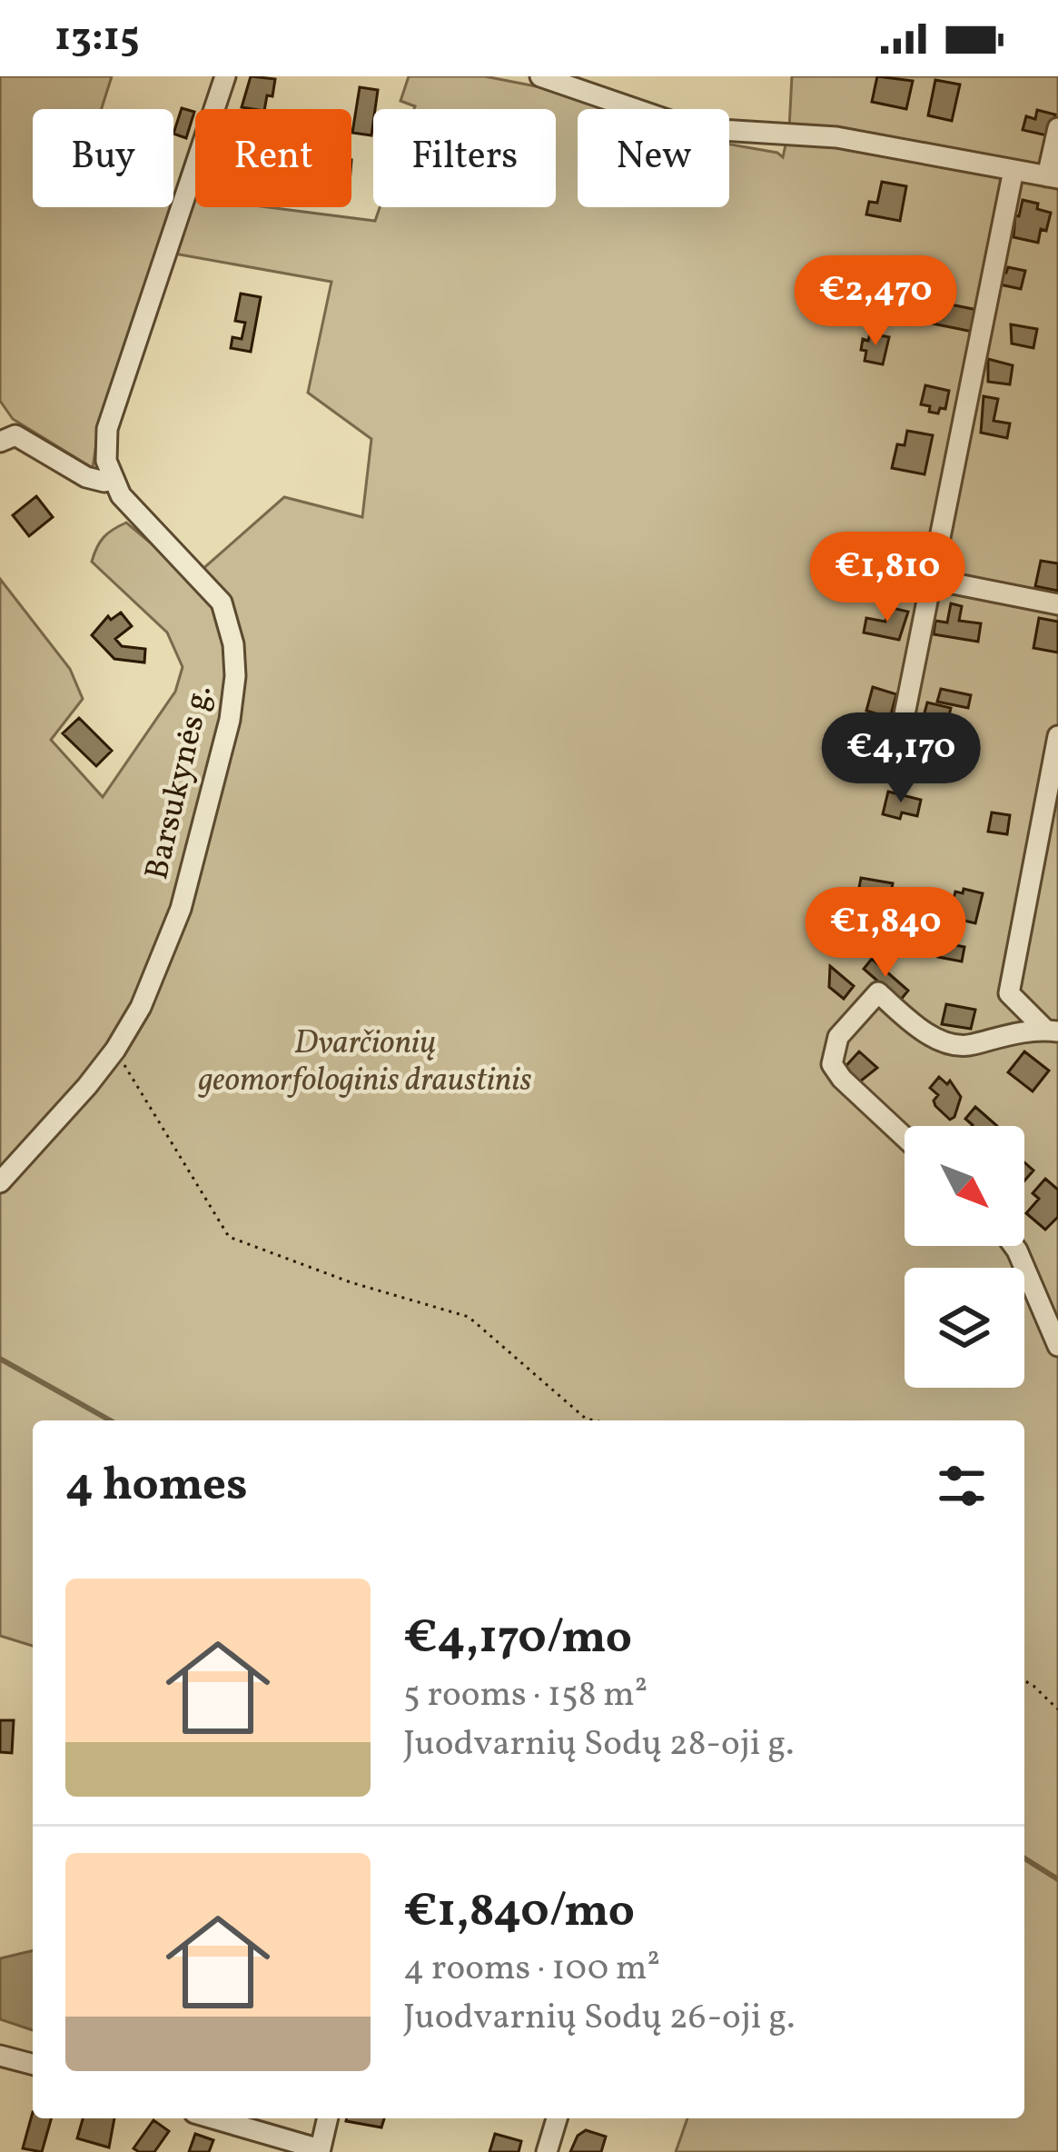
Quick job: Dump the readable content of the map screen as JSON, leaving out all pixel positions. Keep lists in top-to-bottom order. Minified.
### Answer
{"streets":{"street":["Barsukynės g."]},"parks":["Dvarčionių geomorfologinis draustinis"],"north":"bottom right","page":{"status":"13:15","chip":["Buy","Rent","Filters","New"],"price":["€2,470","€1,810","€4,170","€1,840"],"heading":"4 homes","list":[{"name":"€4,170/mo","note":"5 rooms · 158 m² · Juodvarnių Sodų 28-oji g."},{"name":"€1,840/mo","note":"4 rooms · 100 m² · Juodvarnių Sodų 26-oji g."}]}}
